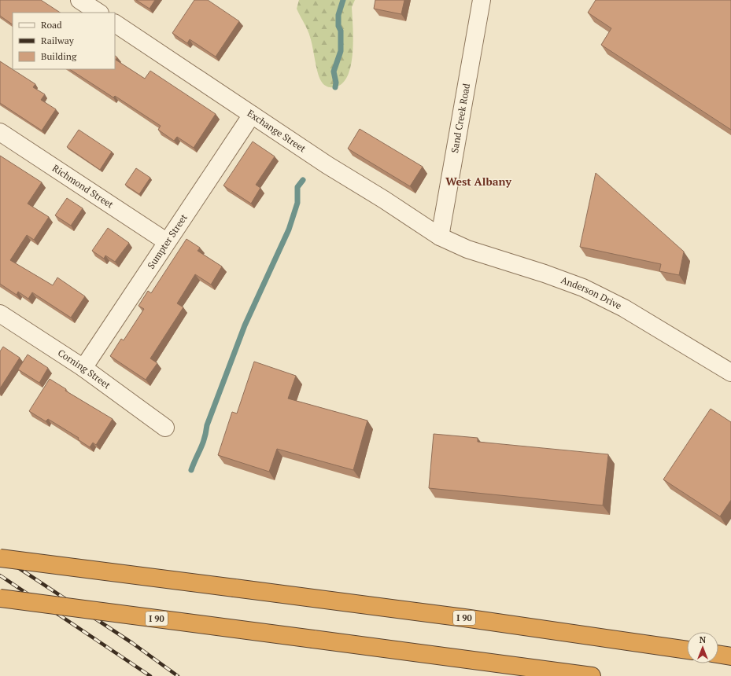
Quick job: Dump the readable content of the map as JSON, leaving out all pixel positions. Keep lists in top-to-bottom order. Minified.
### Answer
{"streets":{"highway":["I 90"],"street":["Sand Creek Road","Exchange Street","Richmond Street","Sumpter Street","Anderson Drive","Corning Street"]},"crossings":[["Sand Creek Road","Exchange Street"],["Sand Creek Road","Anderson Drive"],["Exchange Street","Sumpter Street"],["Exchange Street","Anderson Drive"],["Richmond Street","Sumpter Street"],["Sumpter Street","Corning Street"]],"districts":["West Albany"],"legend":["Road","Railway","Building"],"north":"top"}
